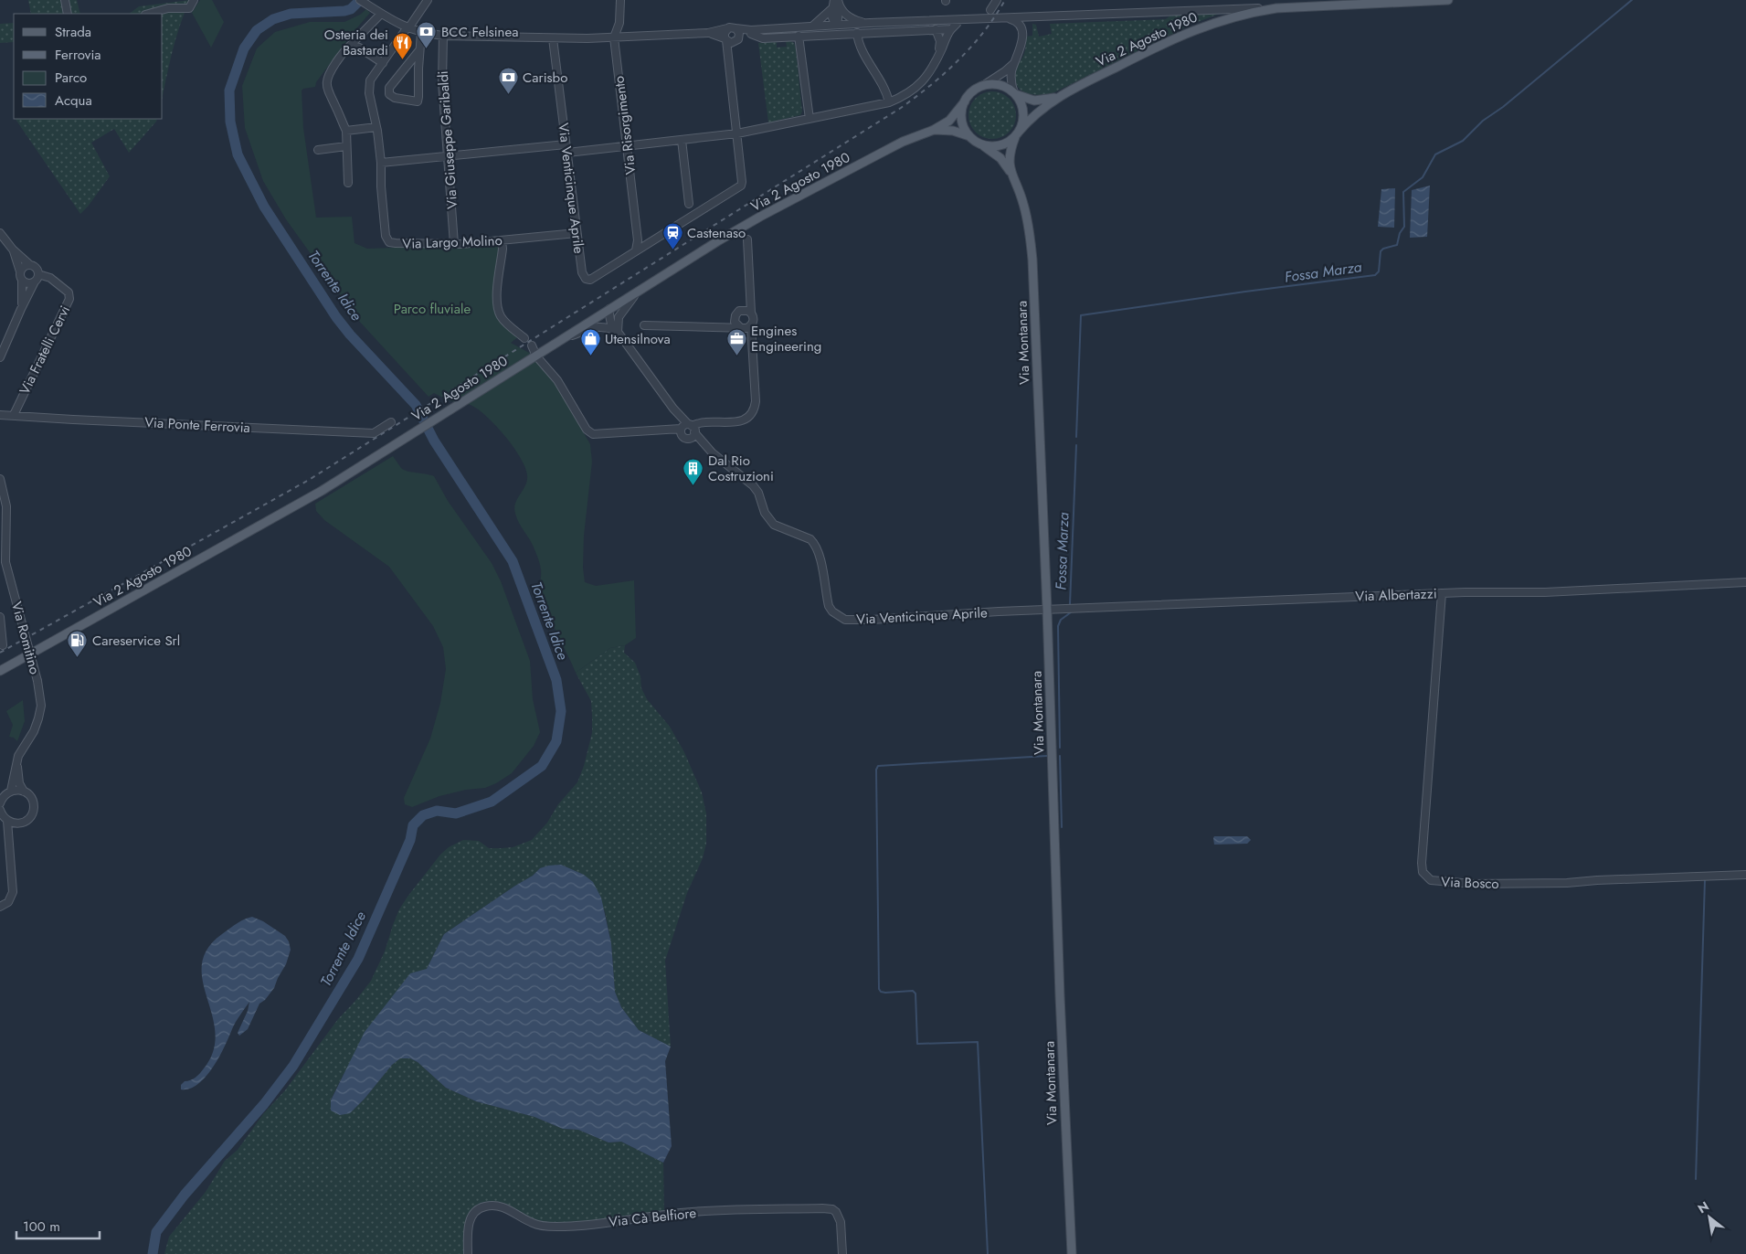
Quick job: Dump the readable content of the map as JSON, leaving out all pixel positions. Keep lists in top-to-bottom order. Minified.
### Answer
{"streets":{"main road":["Via 2 Agosto 1980","Via Montanara"],"street":["Via Risorgimento","Via Giuseppe Garibaldi","Via Venticinque Aprile","Via Largo Molino","Via Fratelli Cervi","Via Ponte Ferrovia","Via Albertazzi","Via Romitino","Via Bosco","Via Cà Belfiore"]},"crossings":[["Via 2 Agosto 1980","Via Venticinque Aprile"],["Via 2 Agosto 1980","Via Montanara"],["Via Risorgimento","Via Venticinque Aprile"],["Via Giuseppe Garibaldi","Via Largo Molino"],["Via Venticinque Aprile","Via Largo Molino"],["Via Venticinque Aprile","Via Montanara"],["Via Venticinque Aprile","Via Albertazzi"],["Via Montanara","Via Albertazzi"],["Via Fratelli Cervi","Via Ponte Ferrovia"],["Via Albertazzi","Via Bosco"]],"water":["Fossa Marza","Torrente Idice"],"parks":["Parco fluviale"],"places":{"bank":["BCC Felsinea","Carisbo"],"restaurant":["Osteria dei Bastardi"],"station":["Castenaso"],"shop":["Utensilnova"],"office":["Engines Engineering"],"building":["Dal Rio Costruzioni"],"fuel station":["Careservice Srl"]},"legend":["Strada","Ferrovia","Parco","Acqua"],"scale_bar":"100 m","north":"top left"}
